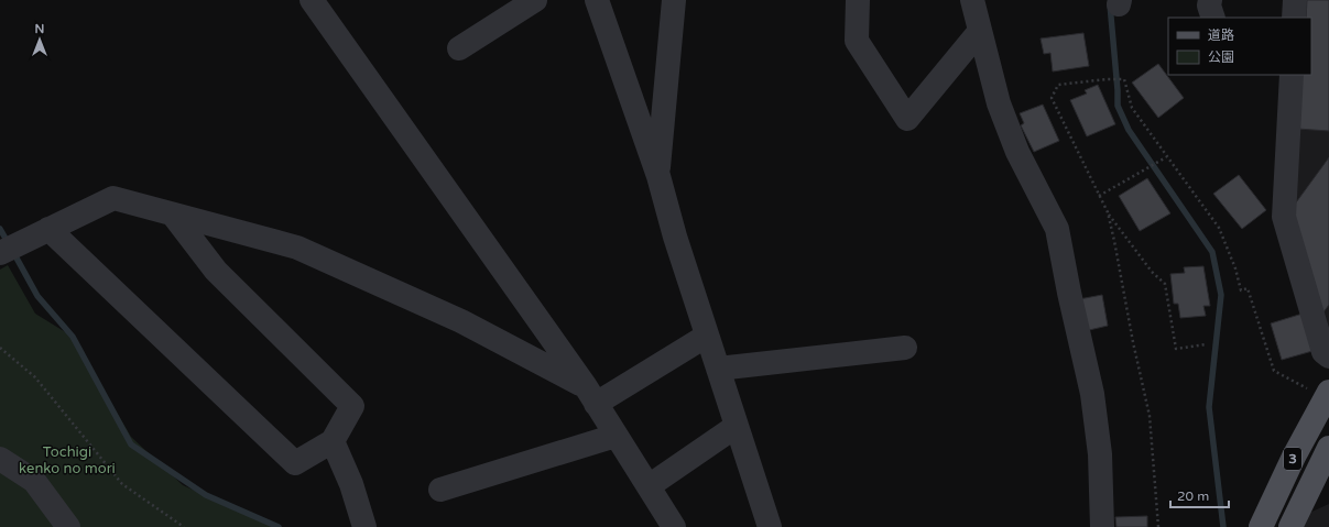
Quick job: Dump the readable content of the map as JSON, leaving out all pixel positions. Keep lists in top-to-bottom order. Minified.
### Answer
{"streets":{"main road":["3"]},"parks":["Tochigi kenko no mori"],"legend":["道路","公園"],"scale_bar":"20 m","north":"top"}
